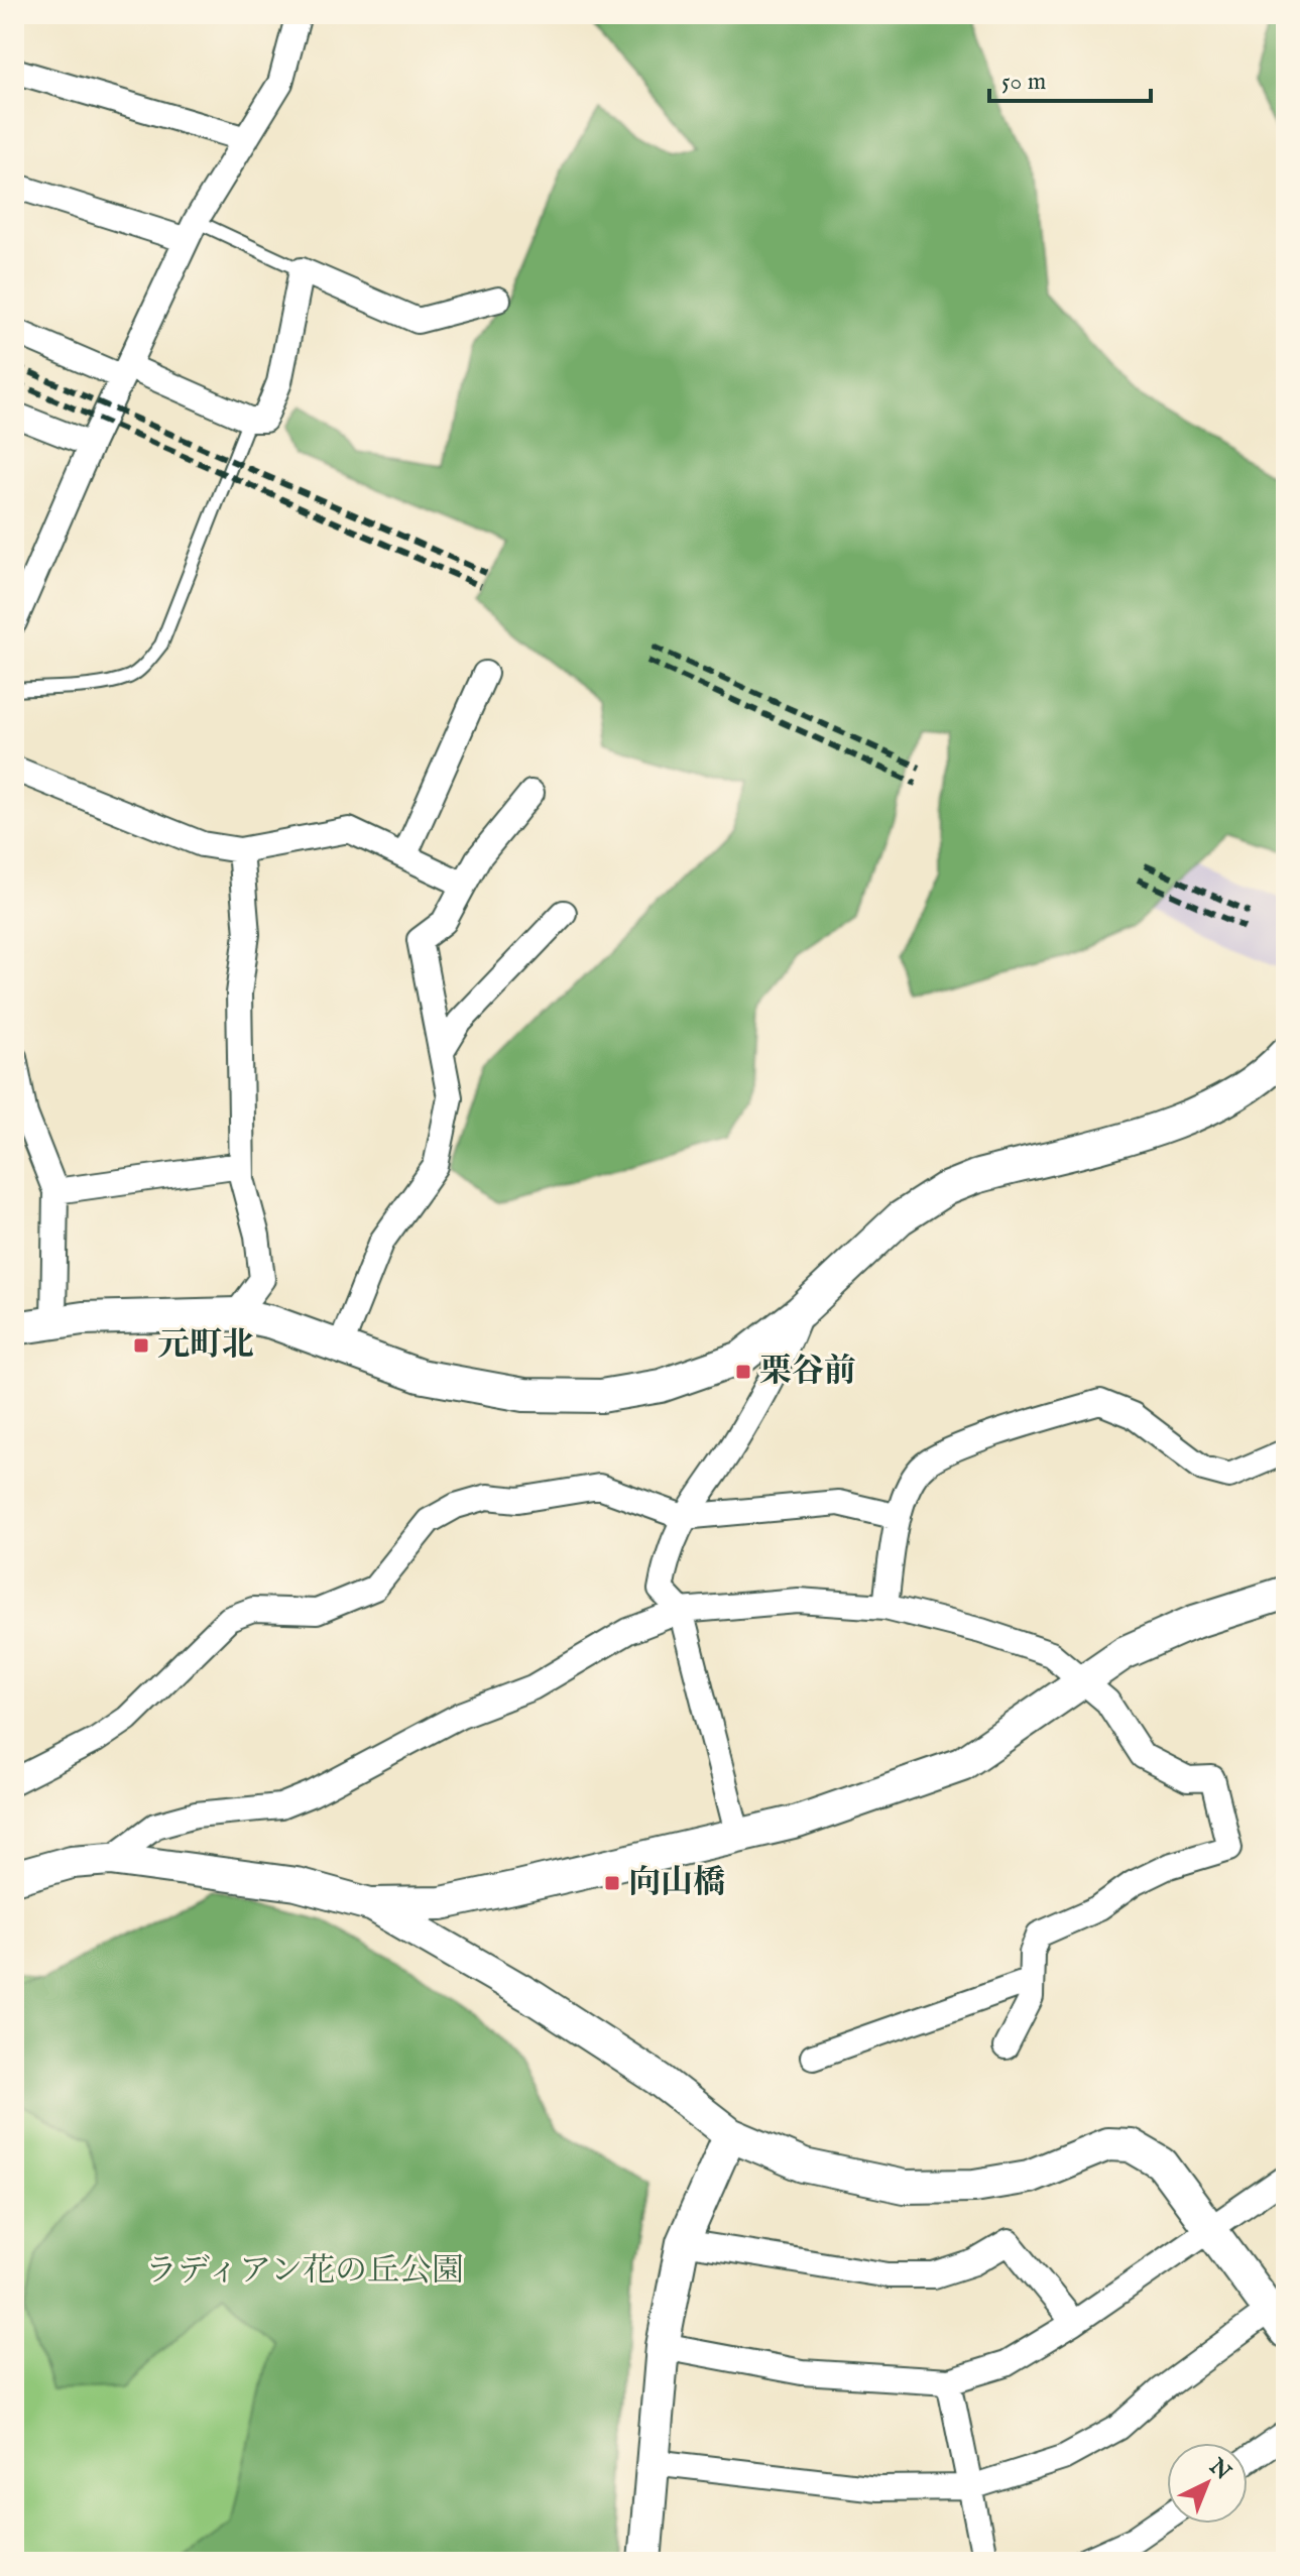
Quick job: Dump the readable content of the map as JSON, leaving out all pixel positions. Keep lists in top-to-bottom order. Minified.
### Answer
{"parks":["ラディアン花の丘公園"],"places":{"transit":["元町北","栗谷前","向山橋"]},"scale_bar":"50 m","north":"top right"}
